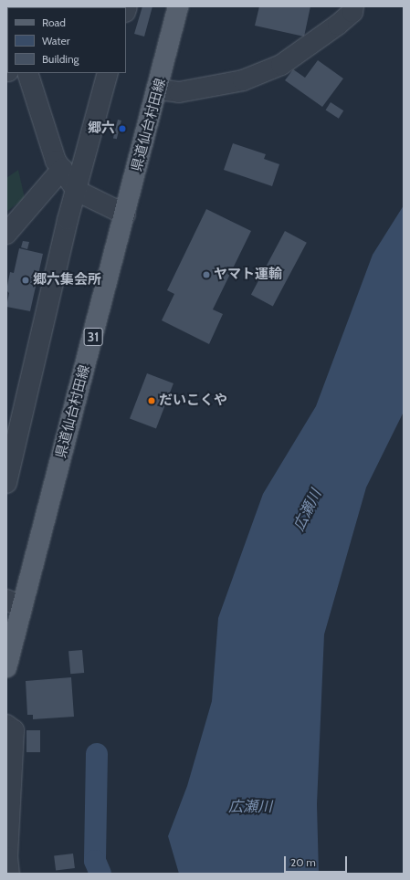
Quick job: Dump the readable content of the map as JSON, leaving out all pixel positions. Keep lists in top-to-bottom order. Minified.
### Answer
{"streets":{"main road":["県道仙台村田線","31"]},"water":["広瀬川"],"places":["郷六","ヤマト運輸","郷六集会所","だいこくや"],"legend":["Road","Water","Building"],"scale_bar":"20 m"}
